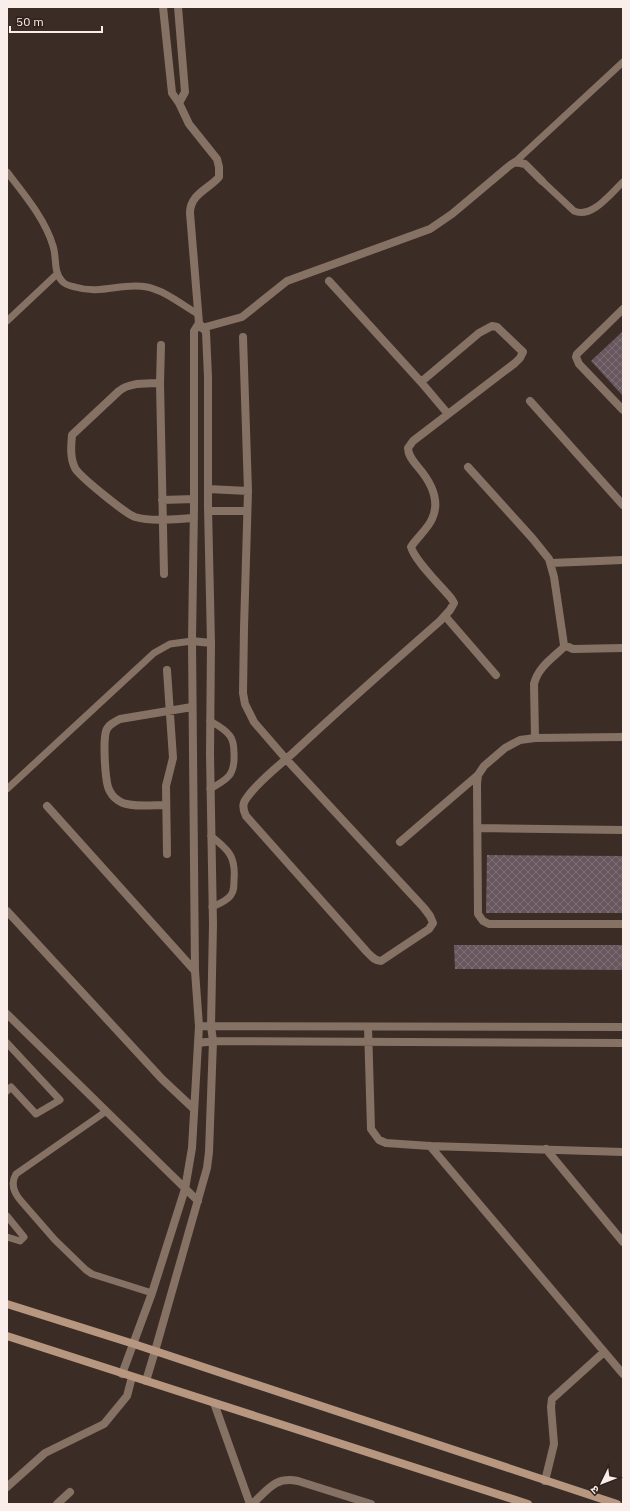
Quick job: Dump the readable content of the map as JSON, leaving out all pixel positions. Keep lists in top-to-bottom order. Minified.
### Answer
{"scale_bar":"50 m","north":"bottom left"}
